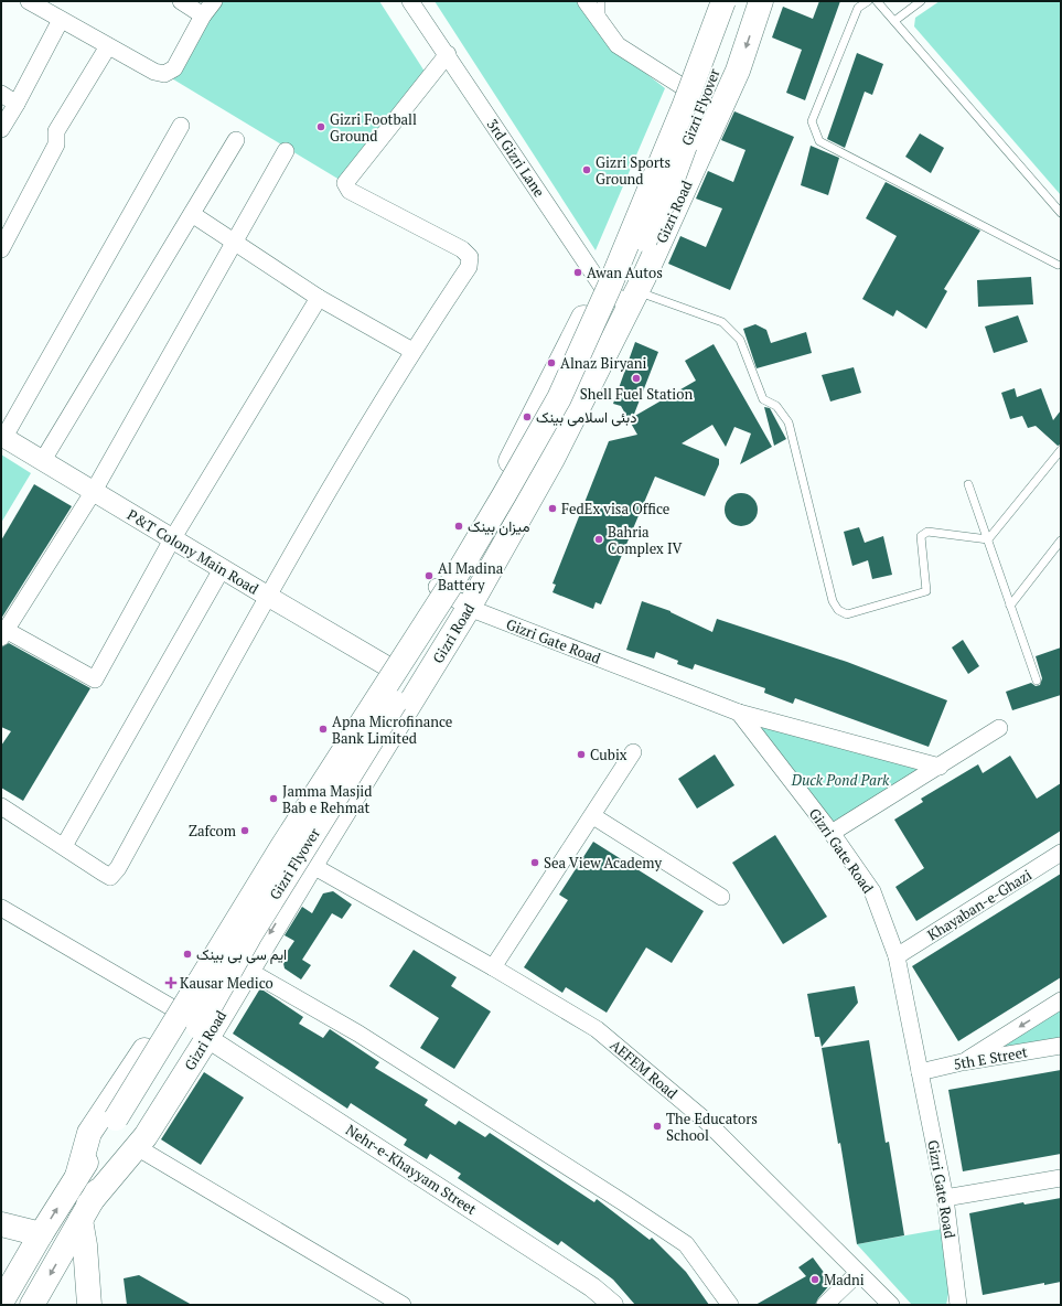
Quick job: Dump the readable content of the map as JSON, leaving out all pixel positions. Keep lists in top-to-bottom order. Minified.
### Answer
{"streets":{"main road":["Gizri Flyover","Gizri Road"],"street":["3rd Gizri Lane","P&T Colony Main Road","Gizri Gate Road","Khayaban-e-Ghazi","5th E Street","AEFEM Road","Nehr-e-Khayyam Street"]},"crossings":[["Gizri Flyover","Gizri Road"],["3rd Gizri Lane","Gizri Road"],["Gizri Road","Gizri Gate Road"],["Gizri Road","AEFEM Road"],["Gizri Road","Nehr-e-Khayyam Street"],["Gizri Gate Road","Khayaban-e-Ghazi"],["Gizri Gate Road","5th E Street"]],"parks":["Duck Pond Park"],"places":{"other":["Gizri Football Ground","Gizri Sports Ground","Awan Autos","Alnaz Biryani","Shell Fuel Station","دبئی اسلامی بینک","FedEx visa Office","میزان بینک","Bahria Complex IV","Al Madina Battery","Apna Microfinance Bank Limited","Cubix","Jamma Masjid Bab e Rehmat","Zafcom","Sea View Academy","ایم سی بی بینک","The Educators School","Madni"],"health":["Kausar Medico"]}}
